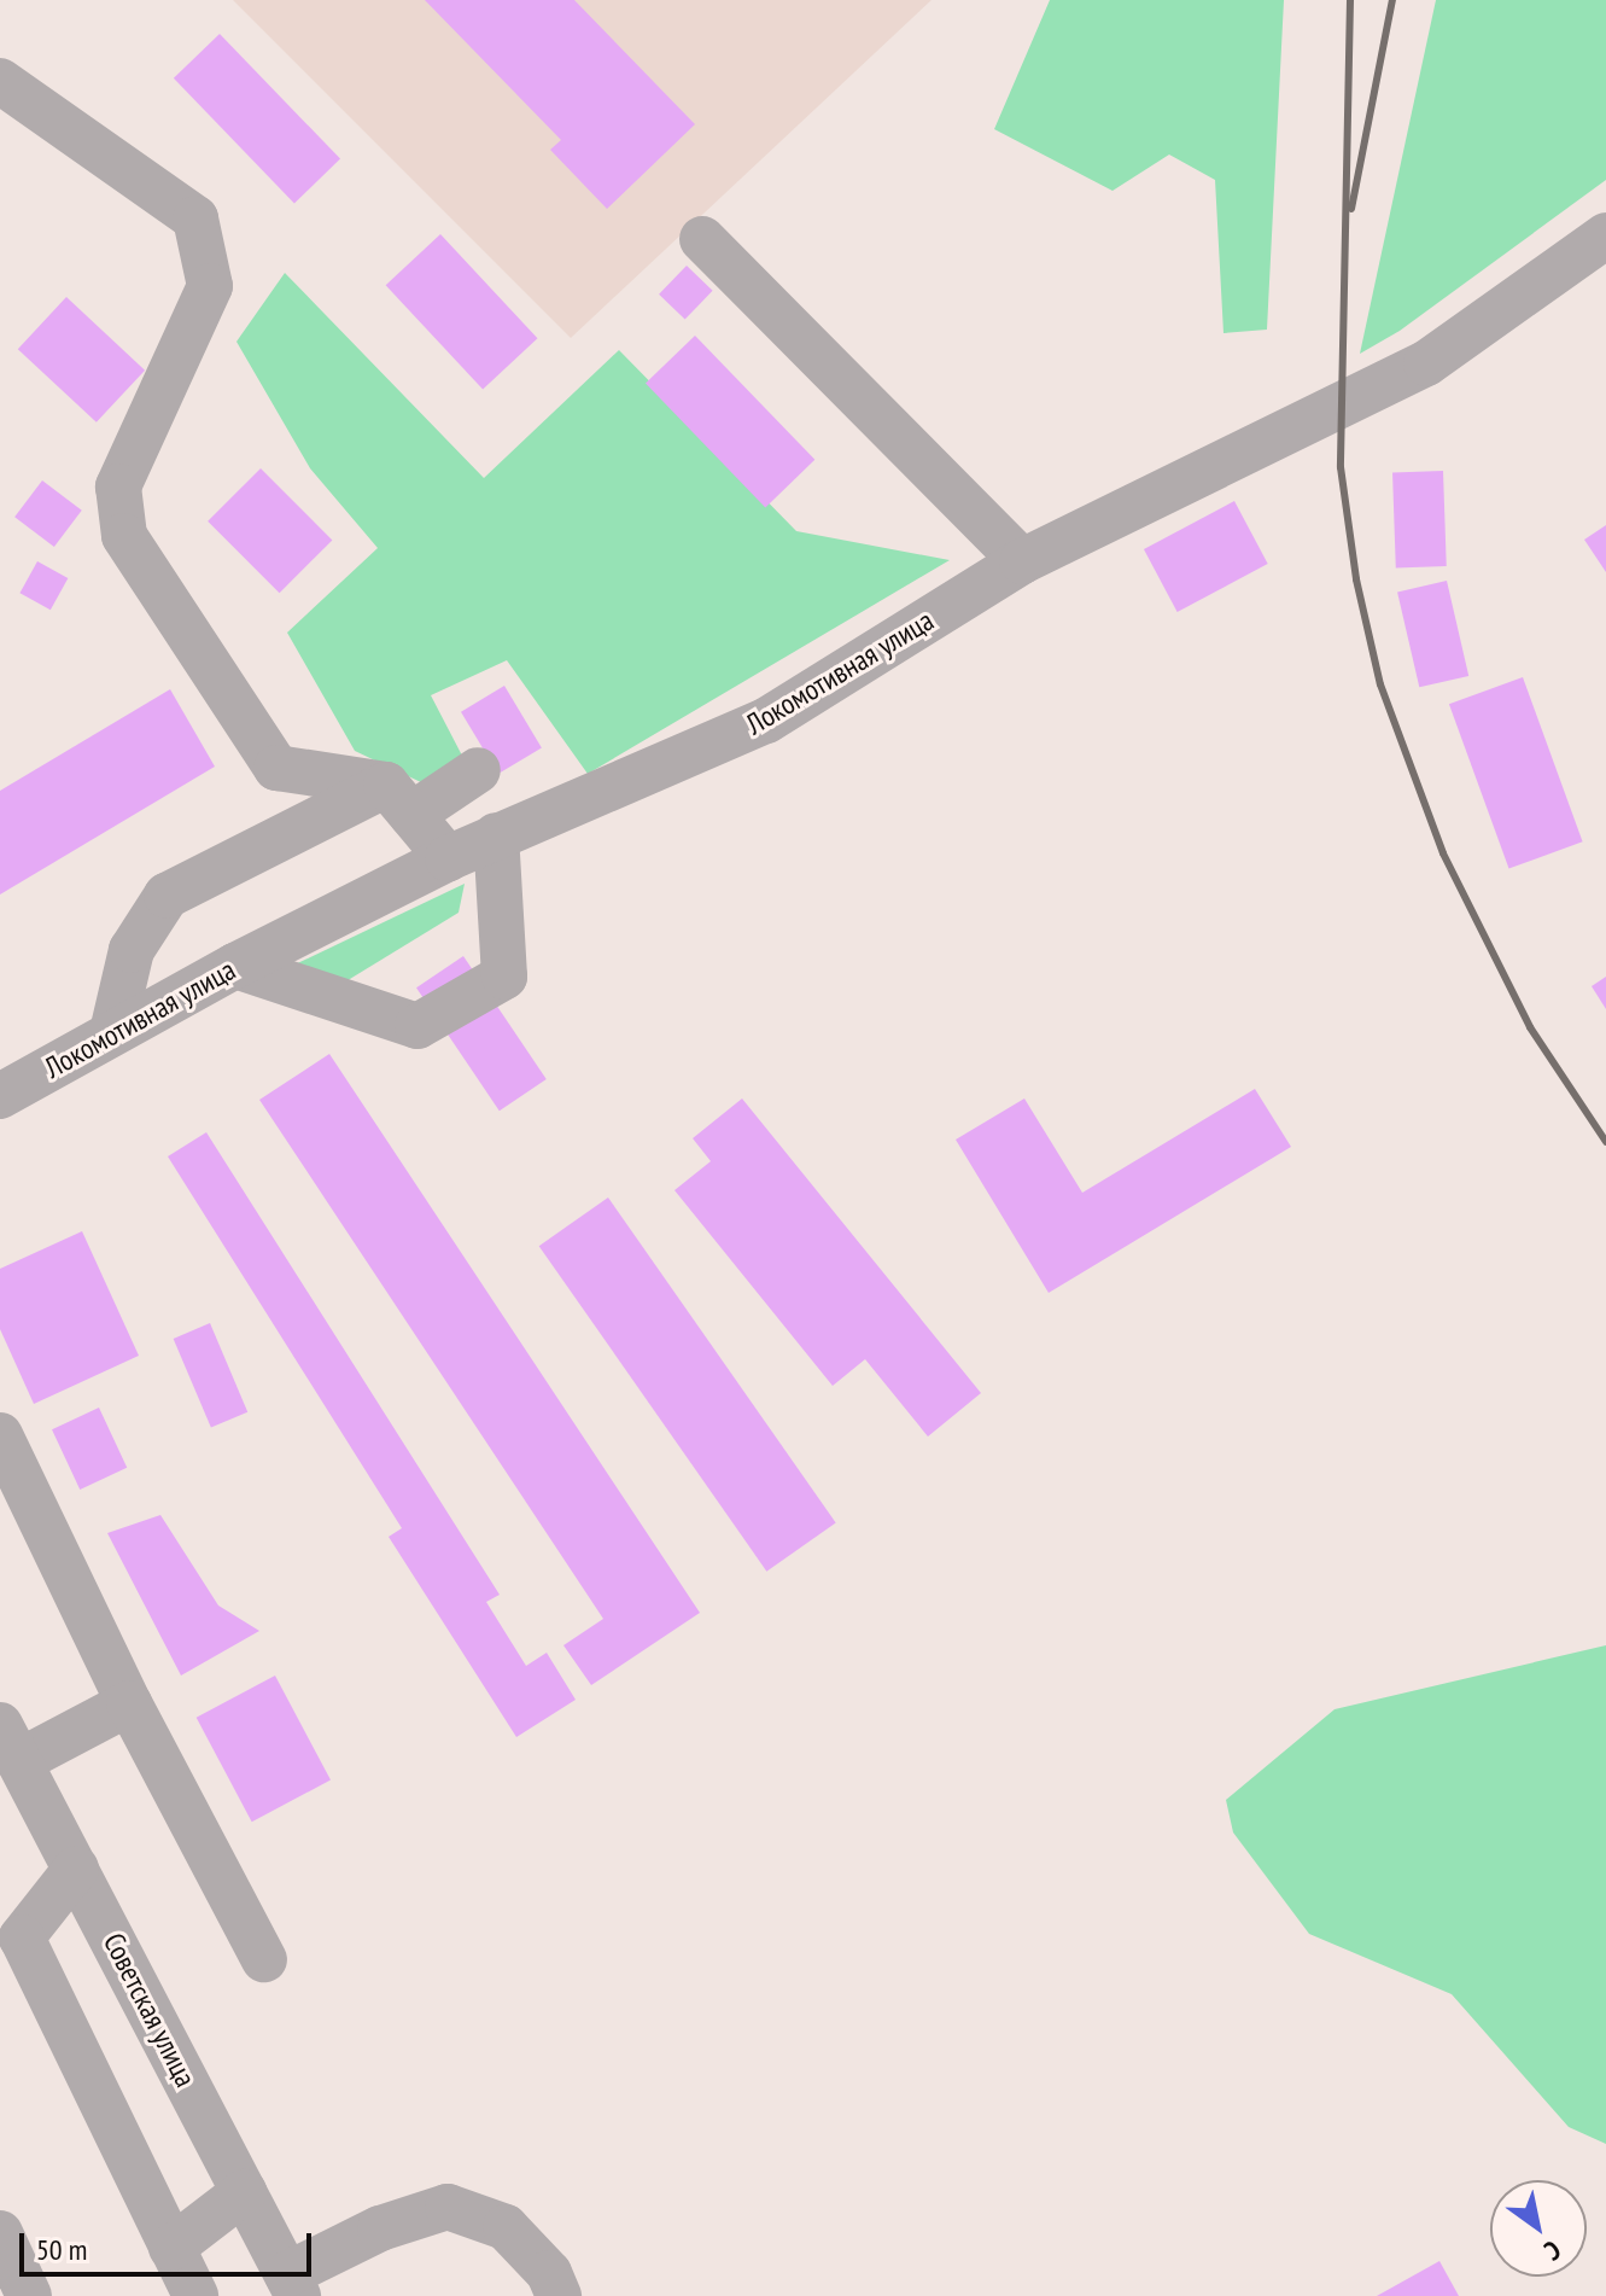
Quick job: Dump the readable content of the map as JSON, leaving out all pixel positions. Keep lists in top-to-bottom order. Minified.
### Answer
{"streets":{"street":["Локомотивная улица","Советская улица"]},"scale_bar":"50 m","north":"bottom right"}
